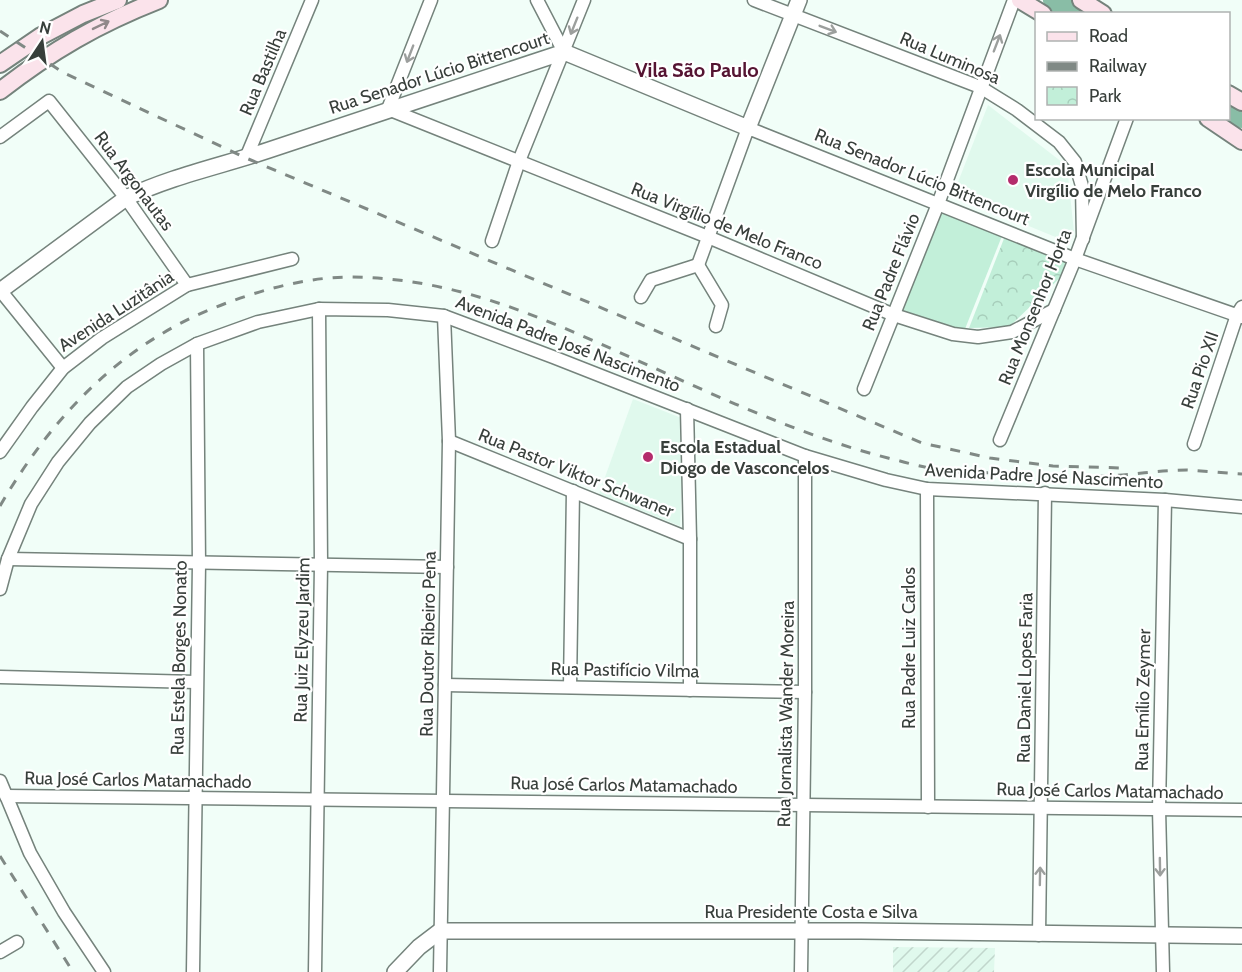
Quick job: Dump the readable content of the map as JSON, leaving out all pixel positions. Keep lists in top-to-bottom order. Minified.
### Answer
{"streets":{"street":["Rua Luminosa","Rua Bastilha","Rua Senador Lúcio Bittencourt","Rua Argonautas","Rua Virgílio de Melo Franco","Rua Padre Flávio","Rua Monsenhor Horta","Avenida Luzitânia","Avenida Padre José Nascimento","Rua Pio XII","Rua Pastor Viktor Schwaner","Rua Juiz Elyzeu Jardim","Rua Doutor Ribeiro Pena","Rua Padre Luiz Carlos","Rua Estela Borges Nonato","Rua Pastifício Vilma","Rua Daniel Lopes Faria","Rua Emílio Zeymer","Rua Jornalista Wander Moreira","Rua José Carlos Matamachado","Rua Presidente Costa e Silva"]},"crossings":[["Rua Luminosa","Rua Padre Flávio"],["Rua Luminosa","Rua Monsenhor Horta"],["Rua Bastilha","Rua Senador Lúcio Bittencourt"],["Rua Senador Lúcio Bittencourt","Rua Argonautas"],["Rua Senador Lúcio Bittencourt","Rua Virgílio de Melo Franco"],["Rua Senador Lúcio Bittencourt","Rua Padre Flávio"],["Rua Senador Lúcio Bittencourt","Rua Monsenhor Horta"],["Rua Senador Lúcio Bittencourt","Rua Pio XII"],["Rua Argonautas","Avenida Luzitânia"],["Rua Virgílio de Melo Franco","Rua Padre Flávio"],["Rua Virgílio de Melo Franco","Rua Monsenhor Horta"],["Avenida Padre José Nascimento","Rua Juiz Elyzeu Jardim"],["Avenida Padre José Nascimento","Rua Doutor Ribeiro Pena"],["Avenida Padre José Nascimento","Rua Padre Luiz Carlos"],["Avenida Padre José Nascimento","Rua Estela Borges Nonato"],["Avenida Padre José Nascimento","Rua Daniel Lopes Faria"],["Avenida Padre José Nascimento","Rua Emílio Zeymer"],["Avenida Padre José Nascimento","Rua Jornalista Wander Moreira"],["Rua Pastor Viktor Schwaner","Rua Doutor Ribeiro Pena"],["Rua Juiz Elyzeu Jardim","Rua José Carlos Matamachado"],["Rua Doutor Ribeiro Pena","Rua Pastifício Vilma"],["Rua Doutor Ribeiro Pena","Rua José Carlos Matamachado"],["Rua Doutor Ribeiro Pena","Rua Presidente Costa e Silva"],["Rua Padre Luiz Carlos","Rua José Carlos Matamachado"],["Rua Estela Borges Nonato","Rua José Carlos Matamachado"],["Rua Pastifício Vilma","Rua Jornalista Wander Moreira"],["Rua Daniel Lopes Faria","Rua José Carlos Matamachado"],["Rua Daniel Lopes Faria","Rua Presidente Costa e Silva"],["Rua Emílio Zeymer","Rua José Carlos Matamachado"],["Rua Emílio Zeymer","Rua Presidente Costa e Silva"],["Rua Jornalista Wander Moreira","Rua José Carlos Matamachado"],["Rua Jornalista Wander Moreira","Rua Presidente Costa e Silva"]],"one_way":["Rua Luminosa"],"districts":["Vila São Paulo"],"places":["Escola Municipal Virgílio de Melo Franco","Escola Estadual Diogo de Vasconcelos"],"legend":["Road","Railway","Park"],"north":"top"}
